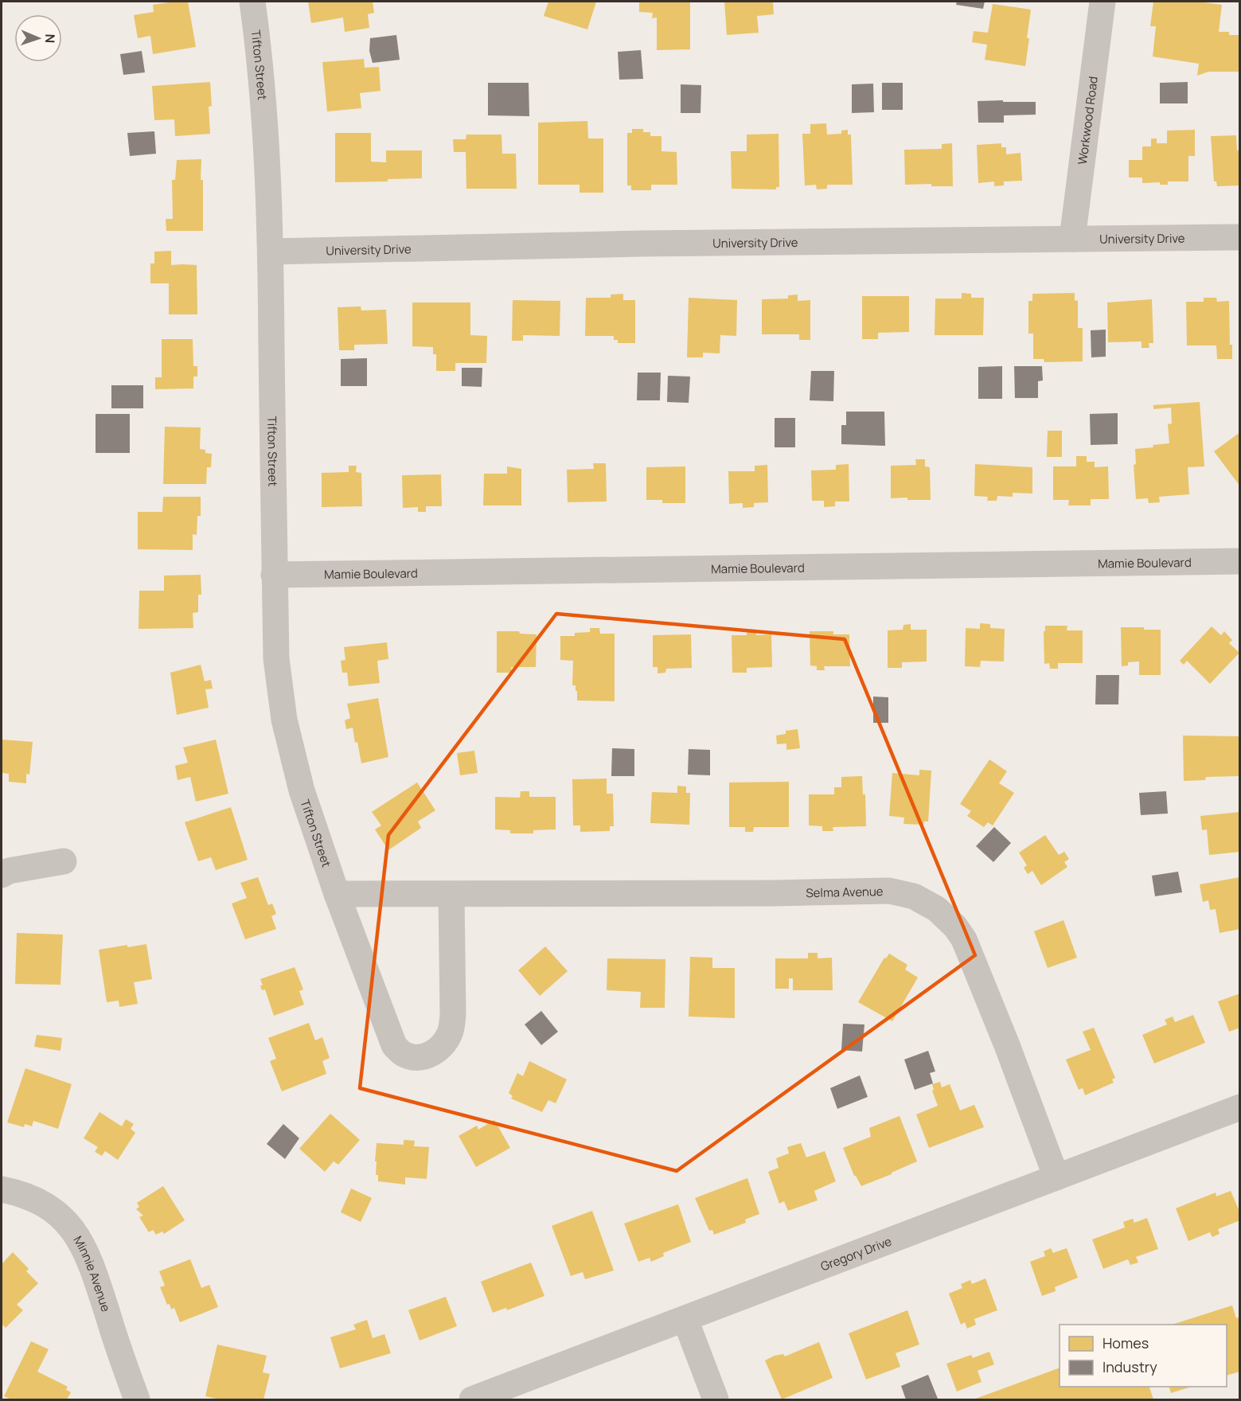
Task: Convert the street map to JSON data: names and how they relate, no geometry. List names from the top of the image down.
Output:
{
  "streets": {
    "street": [
      "Tifton Street",
      "Workwood Road",
      "University Drive",
      "Mamie Boulevard",
      "Selma Avenue",
      "Gregory Drive",
      "Minnie Avenue"
    ]
  },
  "crossings": [
    ["Tifton Street", "University Drive"],
    ["Tifton Street", "Mamie Boulevard"],
    ["Tifton Street", "Selma Avenue"],
    ["Workwood Road", "University Drive"],
    ["Selma Avenue", "Gregory Drive"]
  ],
  "legend": ["Homes", "Industry"],
  "north": "right"
}
